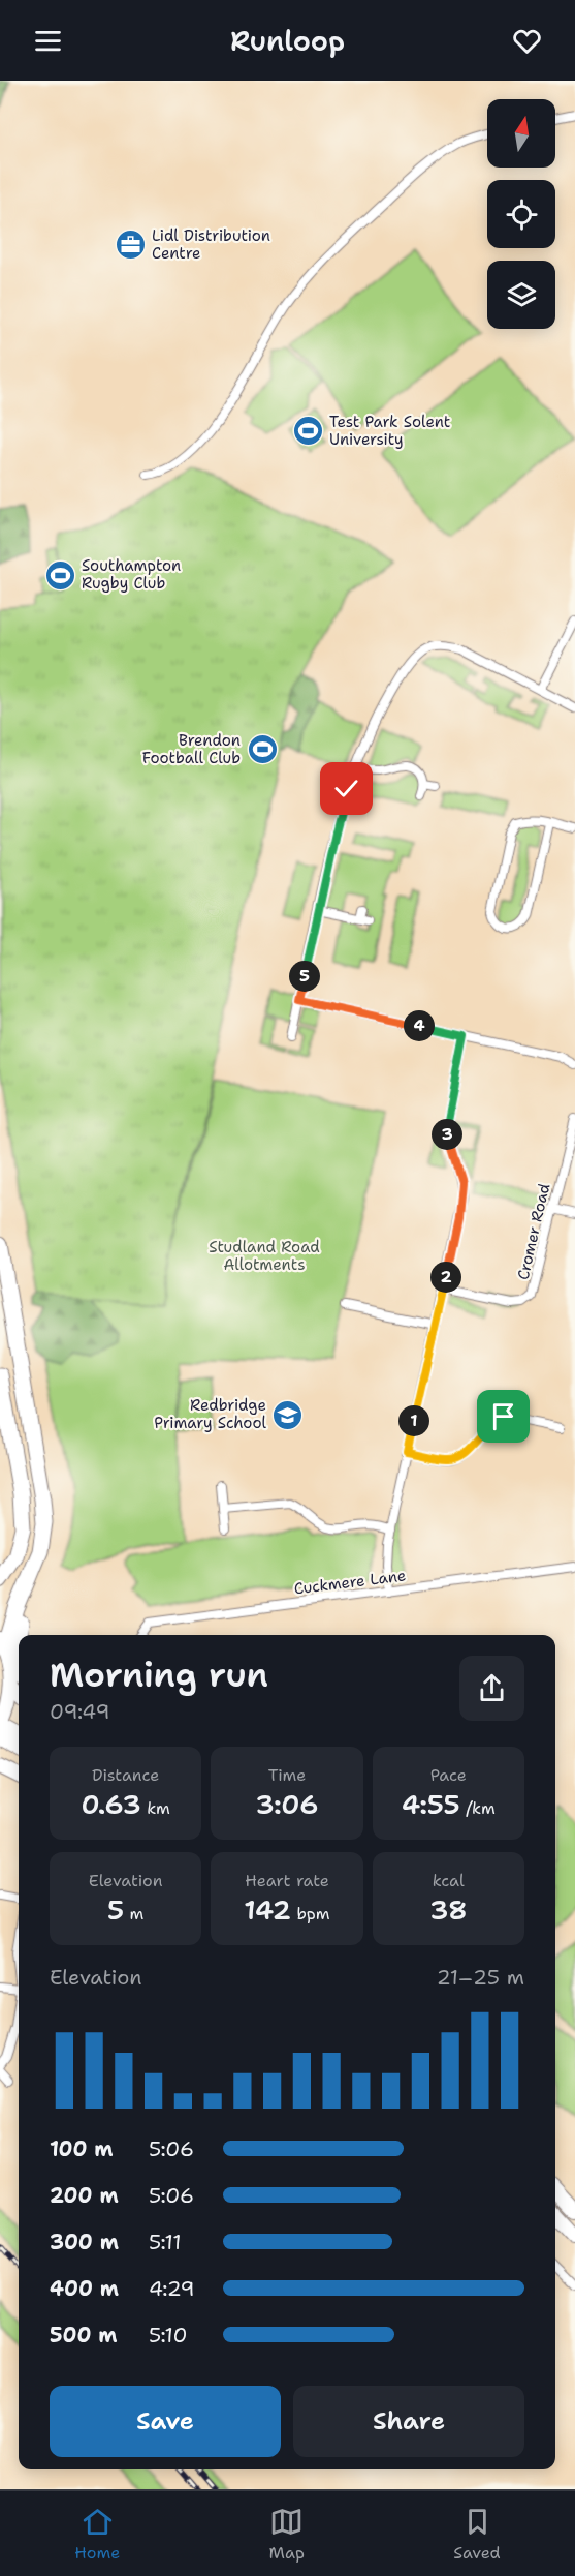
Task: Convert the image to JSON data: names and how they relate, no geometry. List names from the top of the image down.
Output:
{
  "streets": {
    "street": ["Cromer Road", "Cuckmere Lane"]
  },
  "parks": ["Studland Road Allotments"],
  "places": {
    "office": ["Lidl Distribution Centre"],
    "sports": ["Test Park Solent University", "Southampton Rugby Club", "Brendon Football Club"],
    "school or university": ["Redbridge Primary School"]
  },
  "north": "top",
  "page": {
    "header": "Runloop",
    "pins": [
      "5",
      "4",
      "3",
      "2",
      "1"
    ],
    "heading": ["Morning run", "09:49"],
    "stats": [
      ["Distance", "0.63 km"],
      ["Time", "3:06"],
      ["Pace", "4:55 /km"],
      ["Elevation", "5 m"],
      ["Heart rate", "142 bpm"],
      ["kcal", "38"]
    ],
    "chart": ["Elevation", "21–25 m"],
    "list": [
      {
        "name": "100 m",
        "note": "5:06"
      },
      {
        "name": "200 m",
        "note": "5:06"
      },
      {
        "name": "300 m",
        "note": "5:11"
      },
      {
        "name": "400 m",
        "note": "4:29"
      },
      {
        "name": "500 m",
        "note": "5:10"
      }
    ],
    "buttons": ["Save", "Share"],
    "tabs": ["Home", "Map", "Saved"]
  }
}
